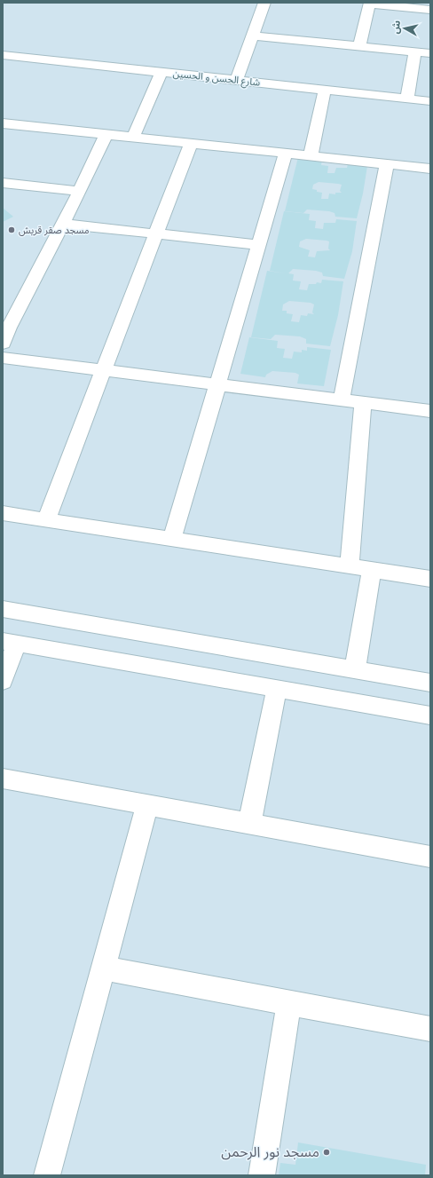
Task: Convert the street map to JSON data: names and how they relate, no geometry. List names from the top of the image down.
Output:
{
  "streets": {
    "street": ["شارع الحسن و الحسين"]
  },
  "places": ["مسجد صقر قريش", "مسجد نور الرحمن"],
  "north": "left"
}
